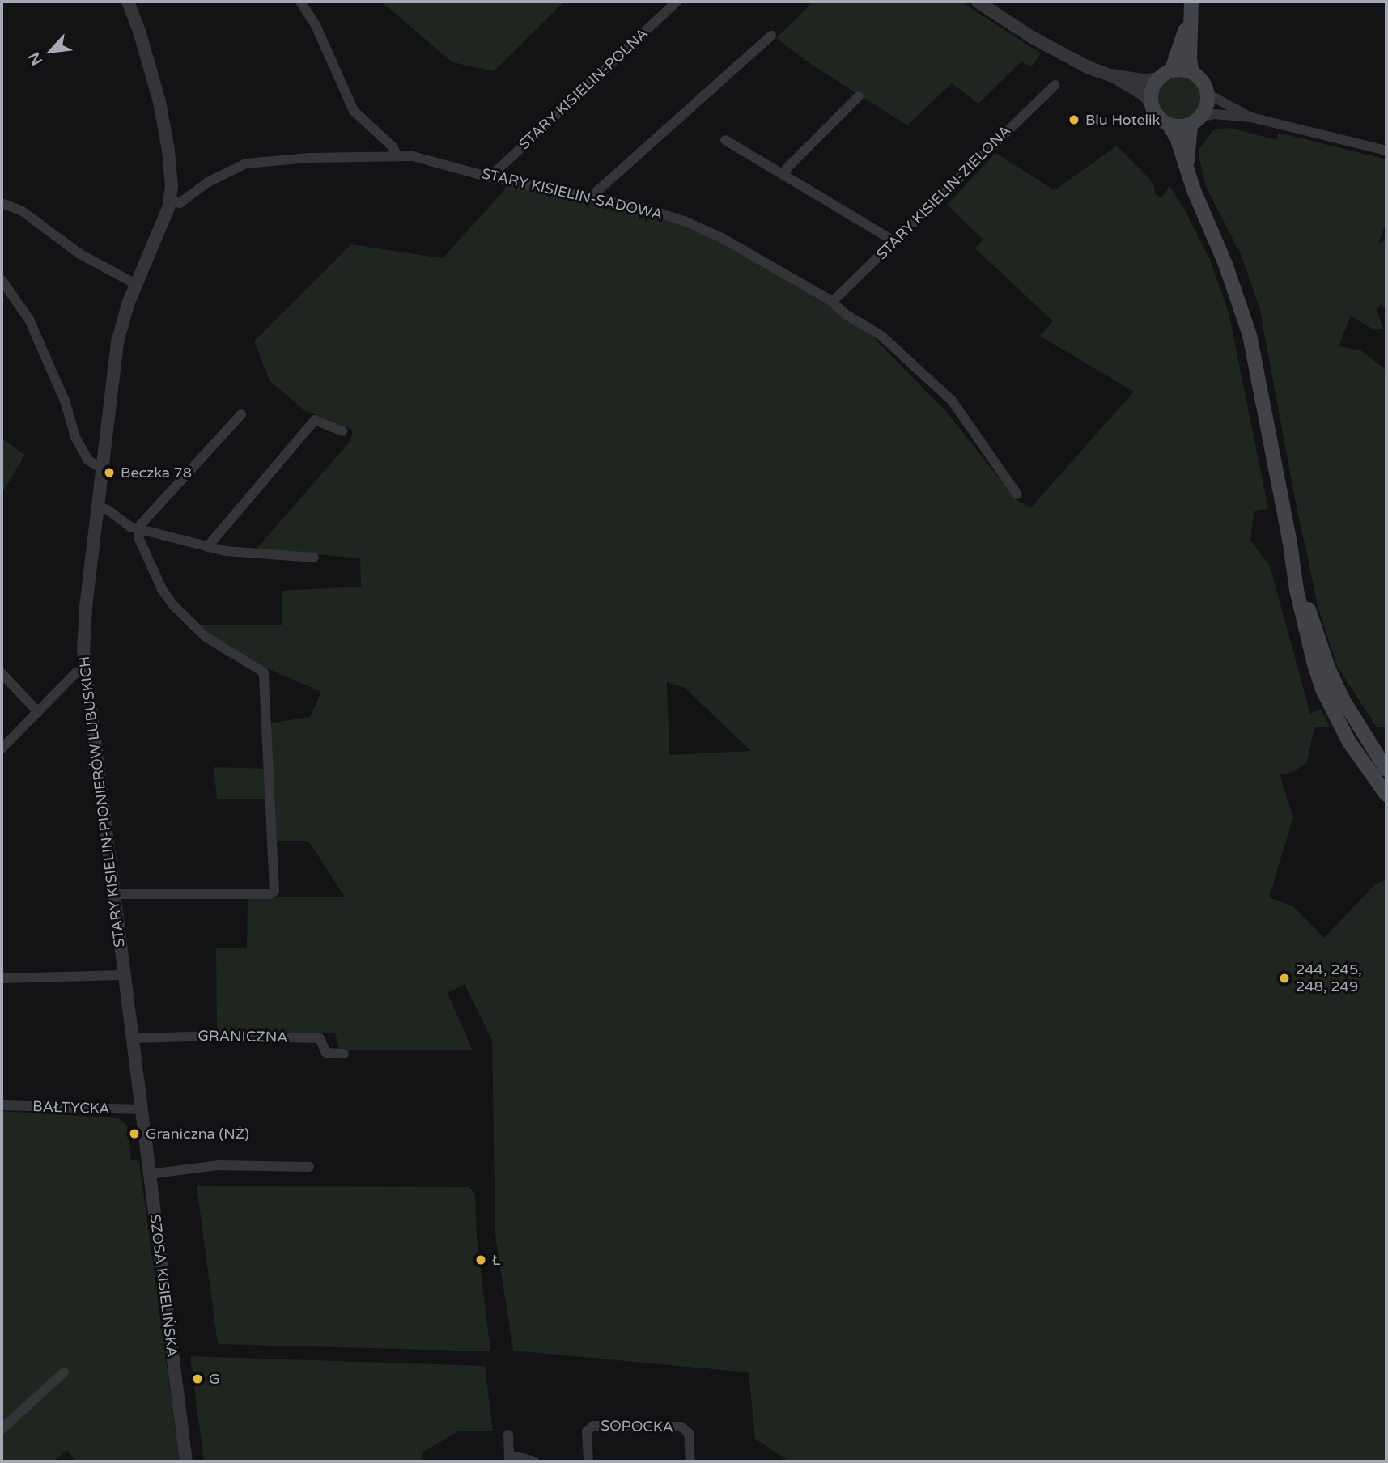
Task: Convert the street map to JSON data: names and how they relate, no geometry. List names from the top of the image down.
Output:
{
  "streets": {
    "street": [
      "STARY KISIELIN-POLNA",
      "STARY KISIELIN-ZIELONA",
      "STARY KISIELIN-SADOWA",
      "STARY KISIELIN-PIONIERÓW LUBUSKICH",
      "GRANICZNA",
      "BAŁTYCKA",
      "SZOSA KISIELIŃSKA",
      "SOPOCKA"
    ]
  },
  "crossings": [
    ["STARY KISIELIN-POLNA", "STARY KISIELIN-SADOWA"],
    ["STARY KISIELIN-ZIELONA", "STARY KISIELIN-SADOWA"],
    ["STARY KISIELIN-SADOWA", "STARY KISIELIN-PIONIERÓW LUBUSKICH"],
    ["STARY KISIELIN-PIONIERÓW LUBUSKICH", "GRANICZNA"],
    ["STARY KISIELIN-PIONIERÓW LUBUSKICH", "BAŁTYCKA"],
    ["STARY KISIELIN-PIONIERÓW LUBUSKICH", "SZOSA KISIELIŃSKA"],
    ["BAŁTYCKA", "SZOSA KISIELIŃSKA"]
  ],
  "places": [
    "Blu Hotelik",
    "Beczka 78",
    "244, 245, 248, 249",
    "Graniczna (NŻ)",
    "Ł",
    "G"
  ],
  "north": "bottom left"
}
